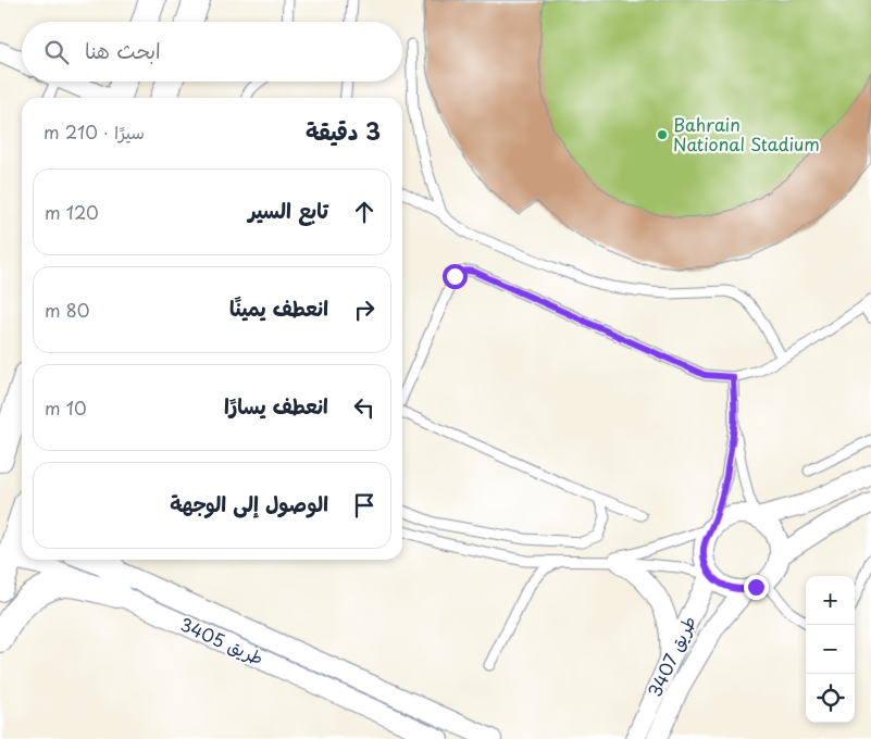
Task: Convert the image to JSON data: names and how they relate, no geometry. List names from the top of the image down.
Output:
{
  "streets": {
    "street": ["طريق 3405", "طريق 3407"]
  },
  "places": ["Bahrain National Stadium"],
  "page": {
    "search": "ابحث هنا",
    "heading": ["3 دقيقة", "سيرًا · 210 m"],
    "list": [
      ["تابع السير", "120 m"],
      ["انعطف يمينًا", "80 m"],
      ["انعطف يسارًا", "10 m"],
      "الوصول إلى الوجهة"
    ],
    "map_buttons": ["+", "−"]
  }
}
